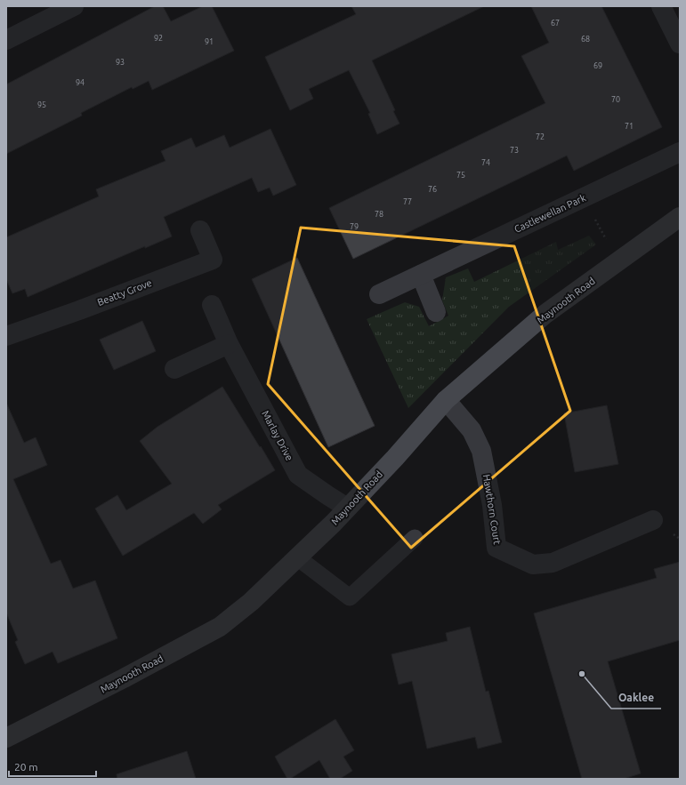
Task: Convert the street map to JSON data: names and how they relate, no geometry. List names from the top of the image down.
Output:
{
  "streets": {
    "main road": ["Maynooth Road"],
    "street": [
      "Castlewellan Park",
      "Beatty Grove",
      "Marlay Drive",
      "Hawthorn Court"
    ]
  },
  "crossings": [
    ["Maynooth Road", "Marlay Drive"],
    ["Maynooth Road", "Hawthorn Court"]
  ],
  "places": ["Oaklee"],
  "house_numbers": [
    "67",
    "92",
    "68",
    "91",
    "93",
    "69",
    "94",
    "70",
    "95",
    "71",
    "72",
    "73",
    "74",
    "75",
    "76",
    "77",
    "78",
    "79"
  ],
  "scale_bar": "20 m"
}
